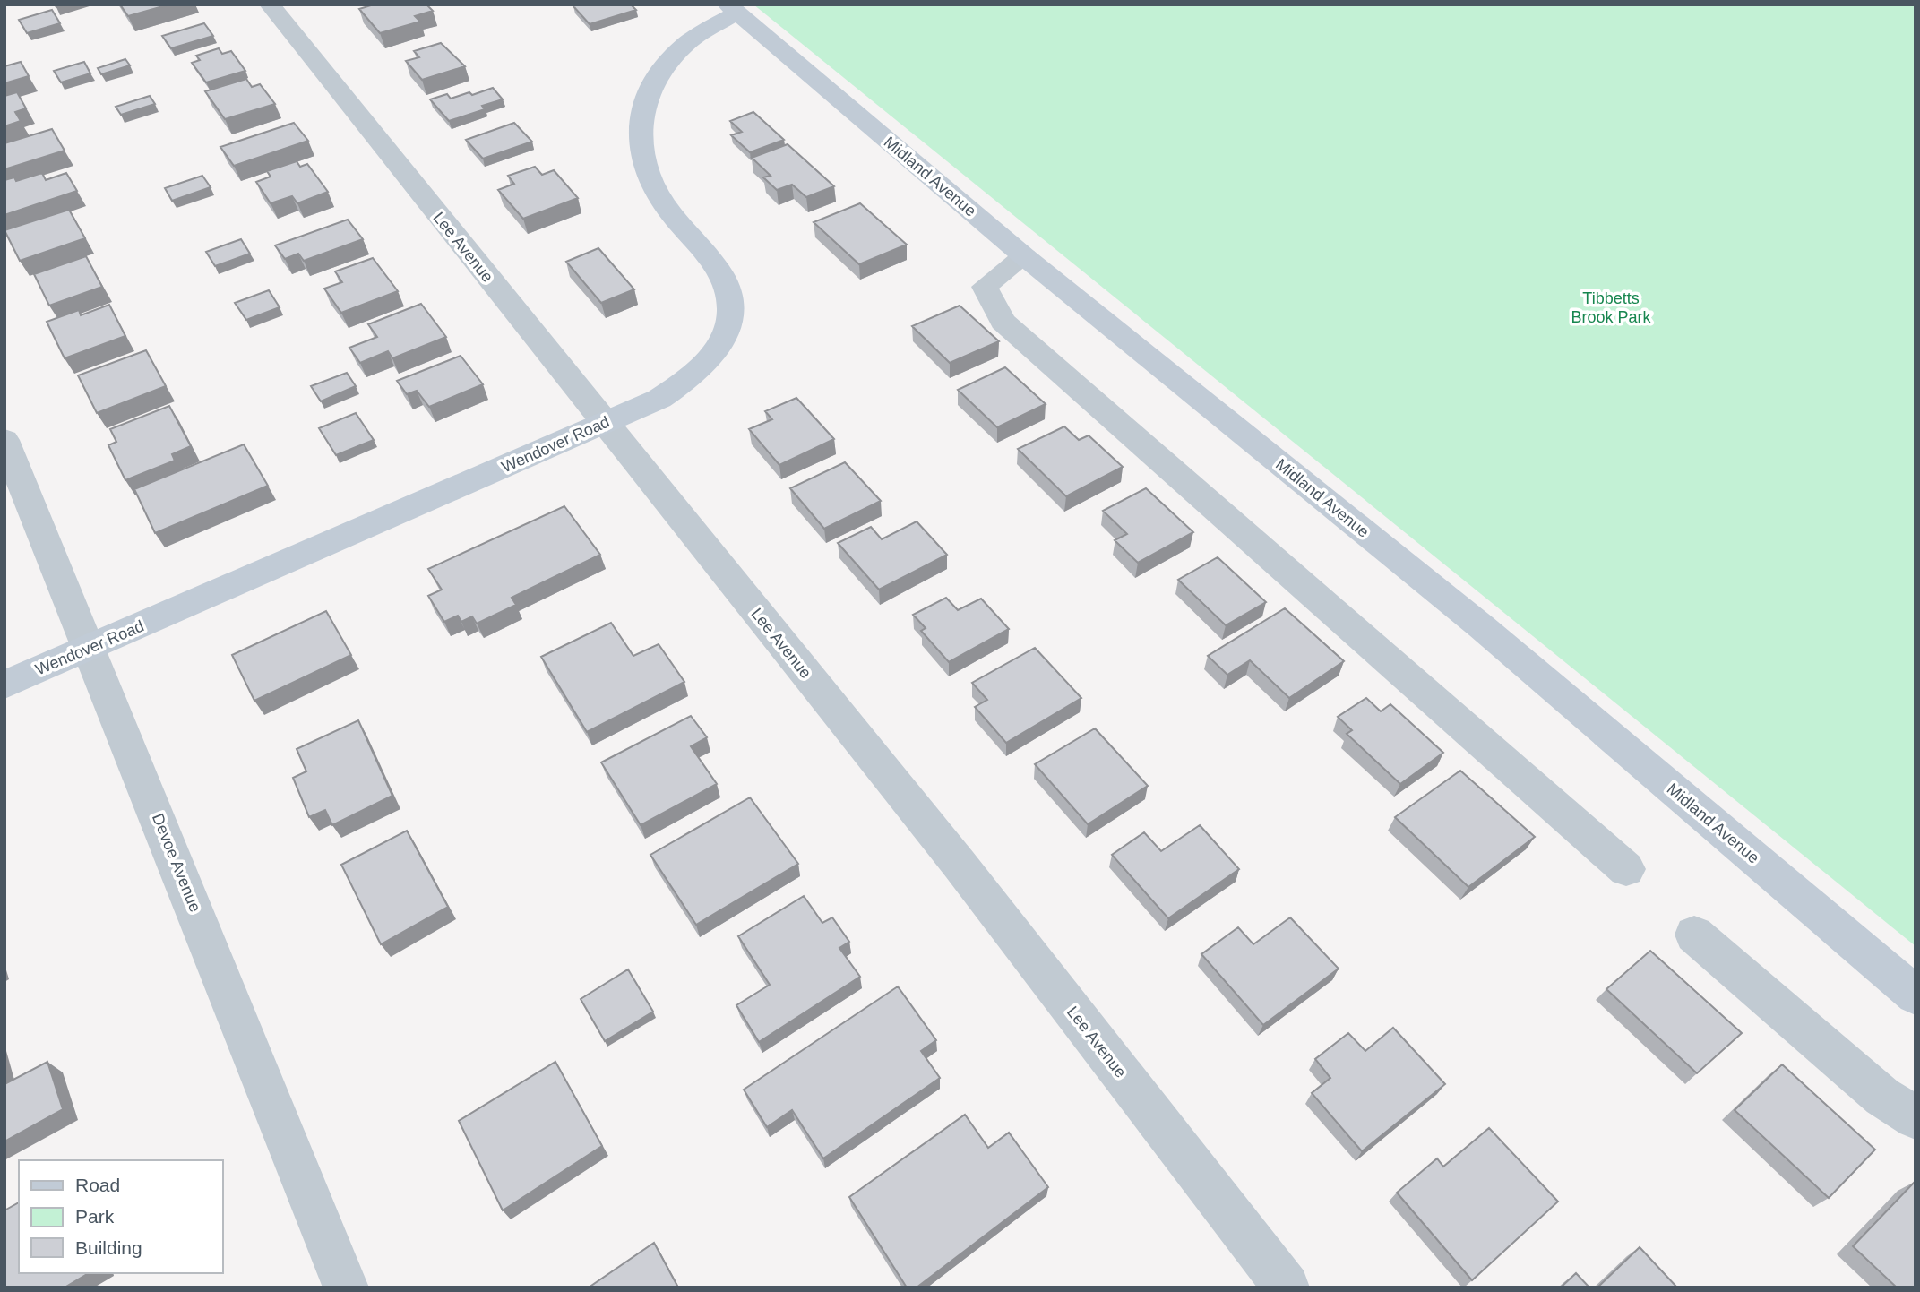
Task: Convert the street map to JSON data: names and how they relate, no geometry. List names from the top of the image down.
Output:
{
  "streets": {
    "street": [
      "Midland Avenue",
      "Lee Avenue",
      "Wendover Road",
      "Devoe Avenue"
    ]
  },
  "crossings": [
    ["Midland Avenue", "Wendover Road"],
    ["Lee Avenue", "Wendover Road"],
    ["Wendover Road", "Devoe Avenue"]
  ],
  "parks": ["Tibbetts Brook Park"],
  "legend": ["Road", "Park", "Building"]
}
